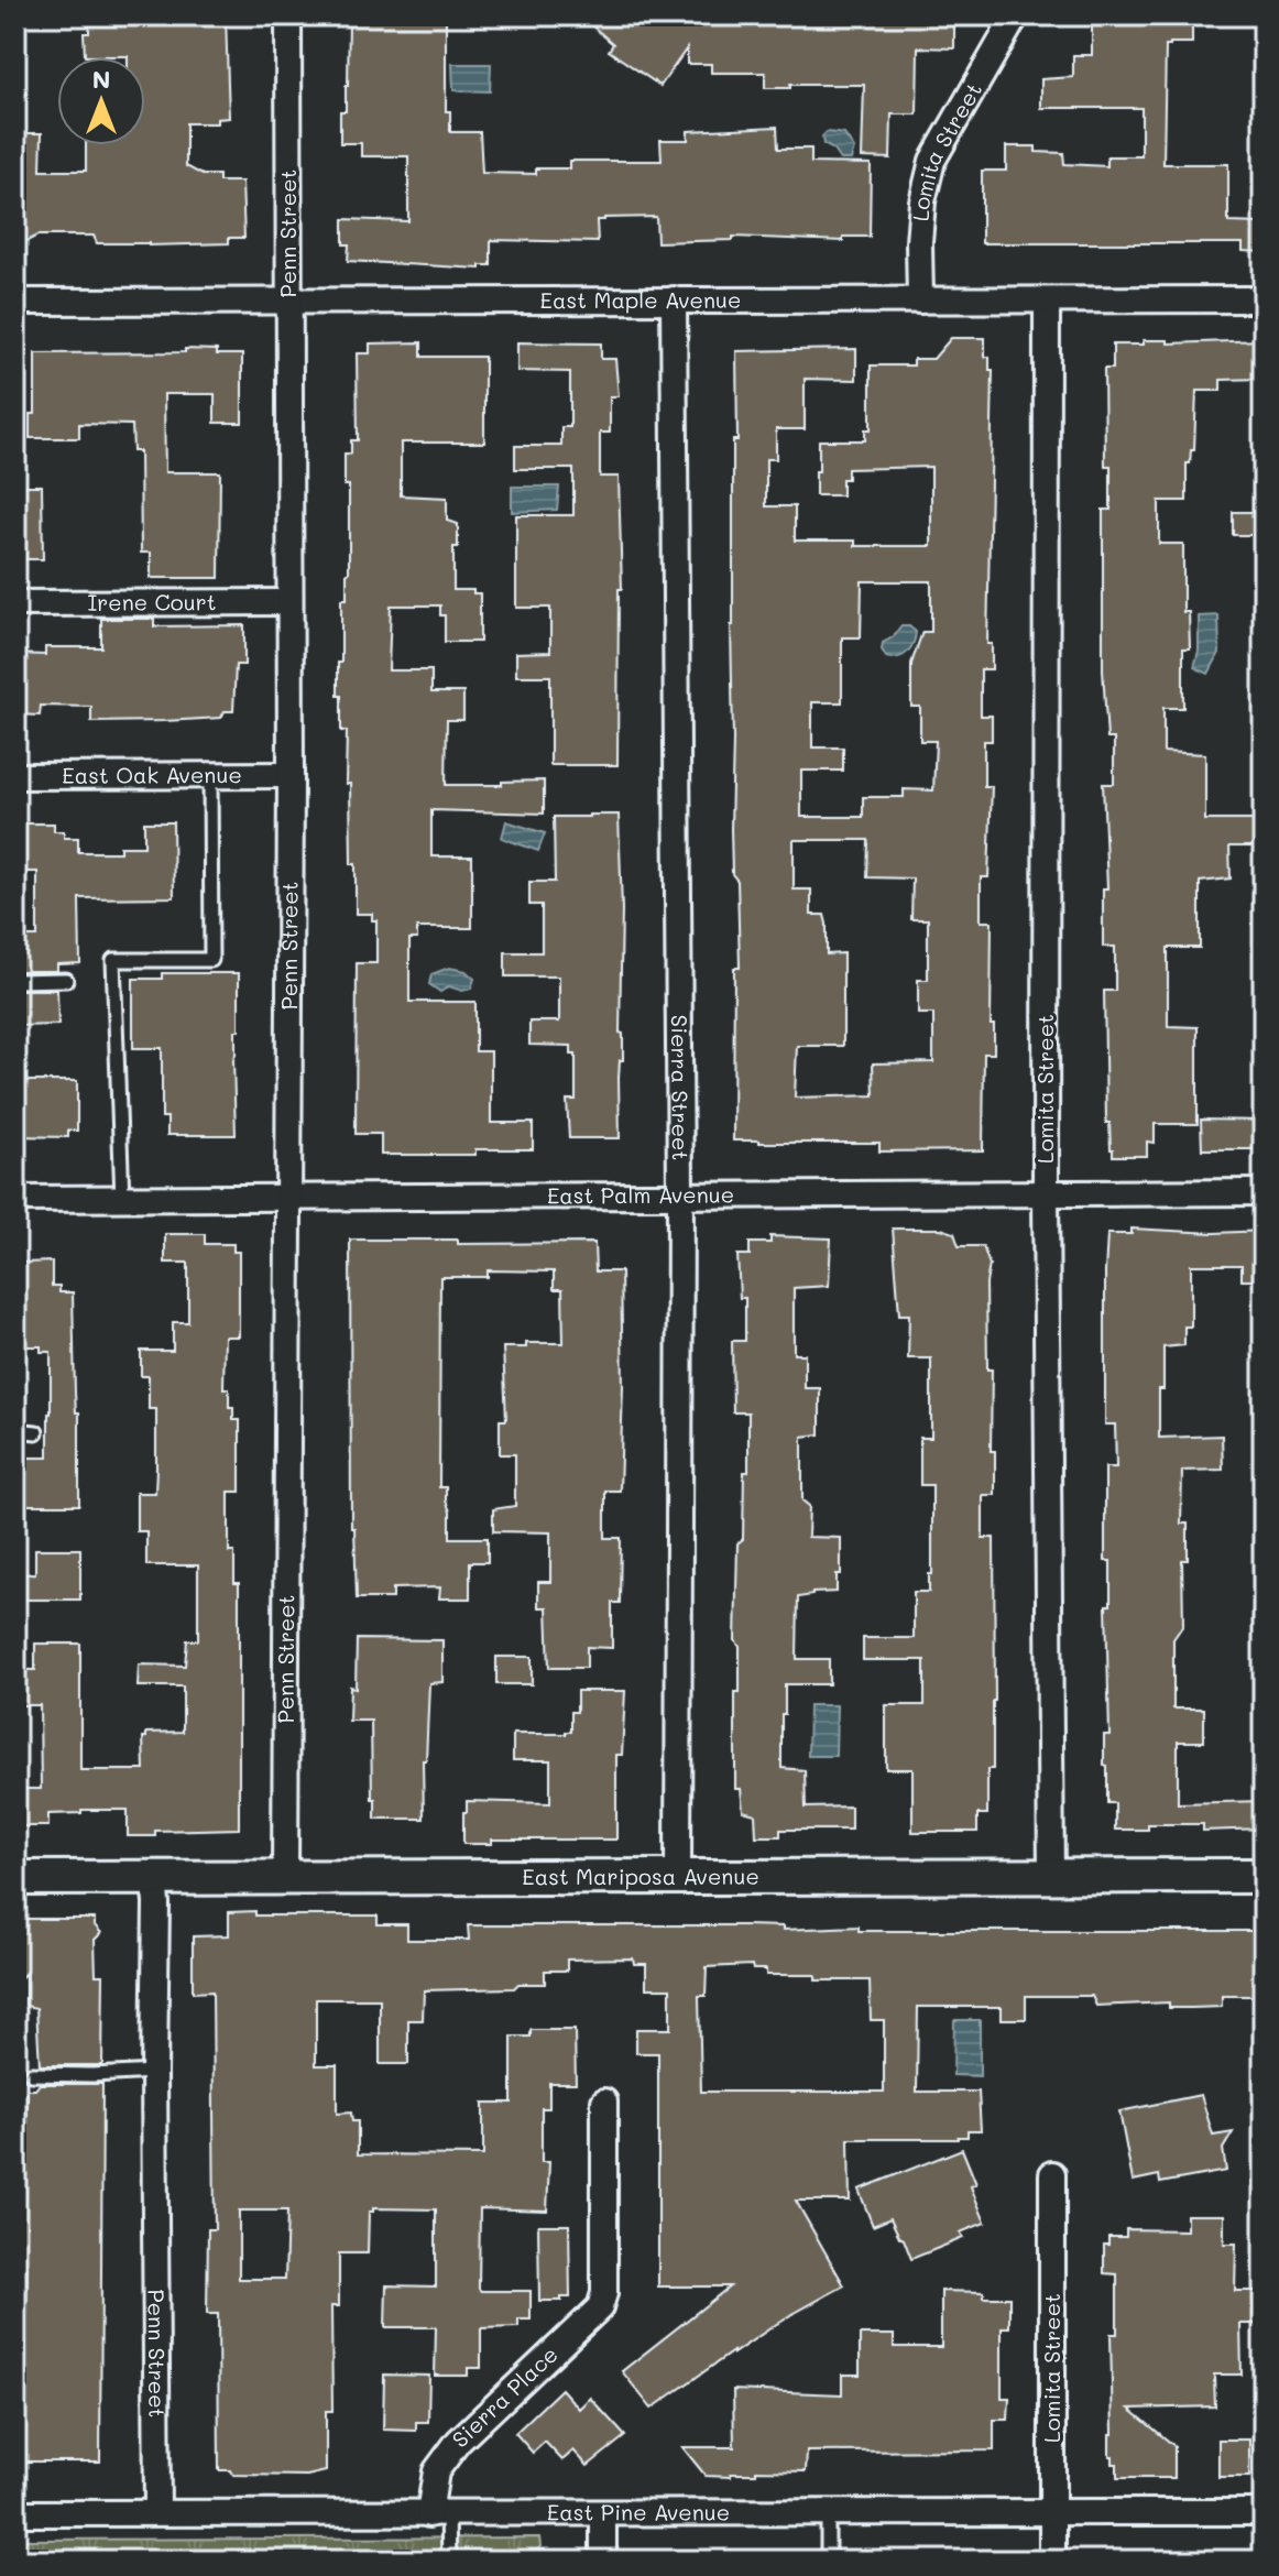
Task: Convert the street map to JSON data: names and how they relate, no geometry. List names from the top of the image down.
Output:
{
  "streets": {
    "street": [
      "Lomita Street",
      "Penn Street",
      "East Maple Avenue",
      "Irene Court",
      "East Oak Avenue",
      "Sierra Street",
      "East Palm Avenue",
      "East Mariposa Avenue",
      "Sierra Place",
      "East Pine Avenue"
    ]
  },
  "crossings": [
    ["Lomita Street", "East Maple Avenue"],
    ["Lomita Street", "East Palm Avenue"],
    ["Lomita Street", "East Mariposa Avenue"],
    ["Lomita Street", "East Pine Avenue"],
    ["Penn Street", "East Maple Avenue"],
    ["Penn Street", "Irene Court"],
    ["Penn Street", "East Oak Avenue"],
    ["Penn Street", "East Palm Avenue"],
    ["Penn Street", "East Mariposa Avenue"],
    ["Penn Street", "East Pine Avenue"],
    ["East Maple Avenue", "Sierra Street"],
    ["Sierra Street", "East Palm Avenue"],
    ["Sierra Street", "East Mariposa Avenue"],
    ["Sierra Place", "East Pine Avenue"]
  ],
  "north": "top"
}
